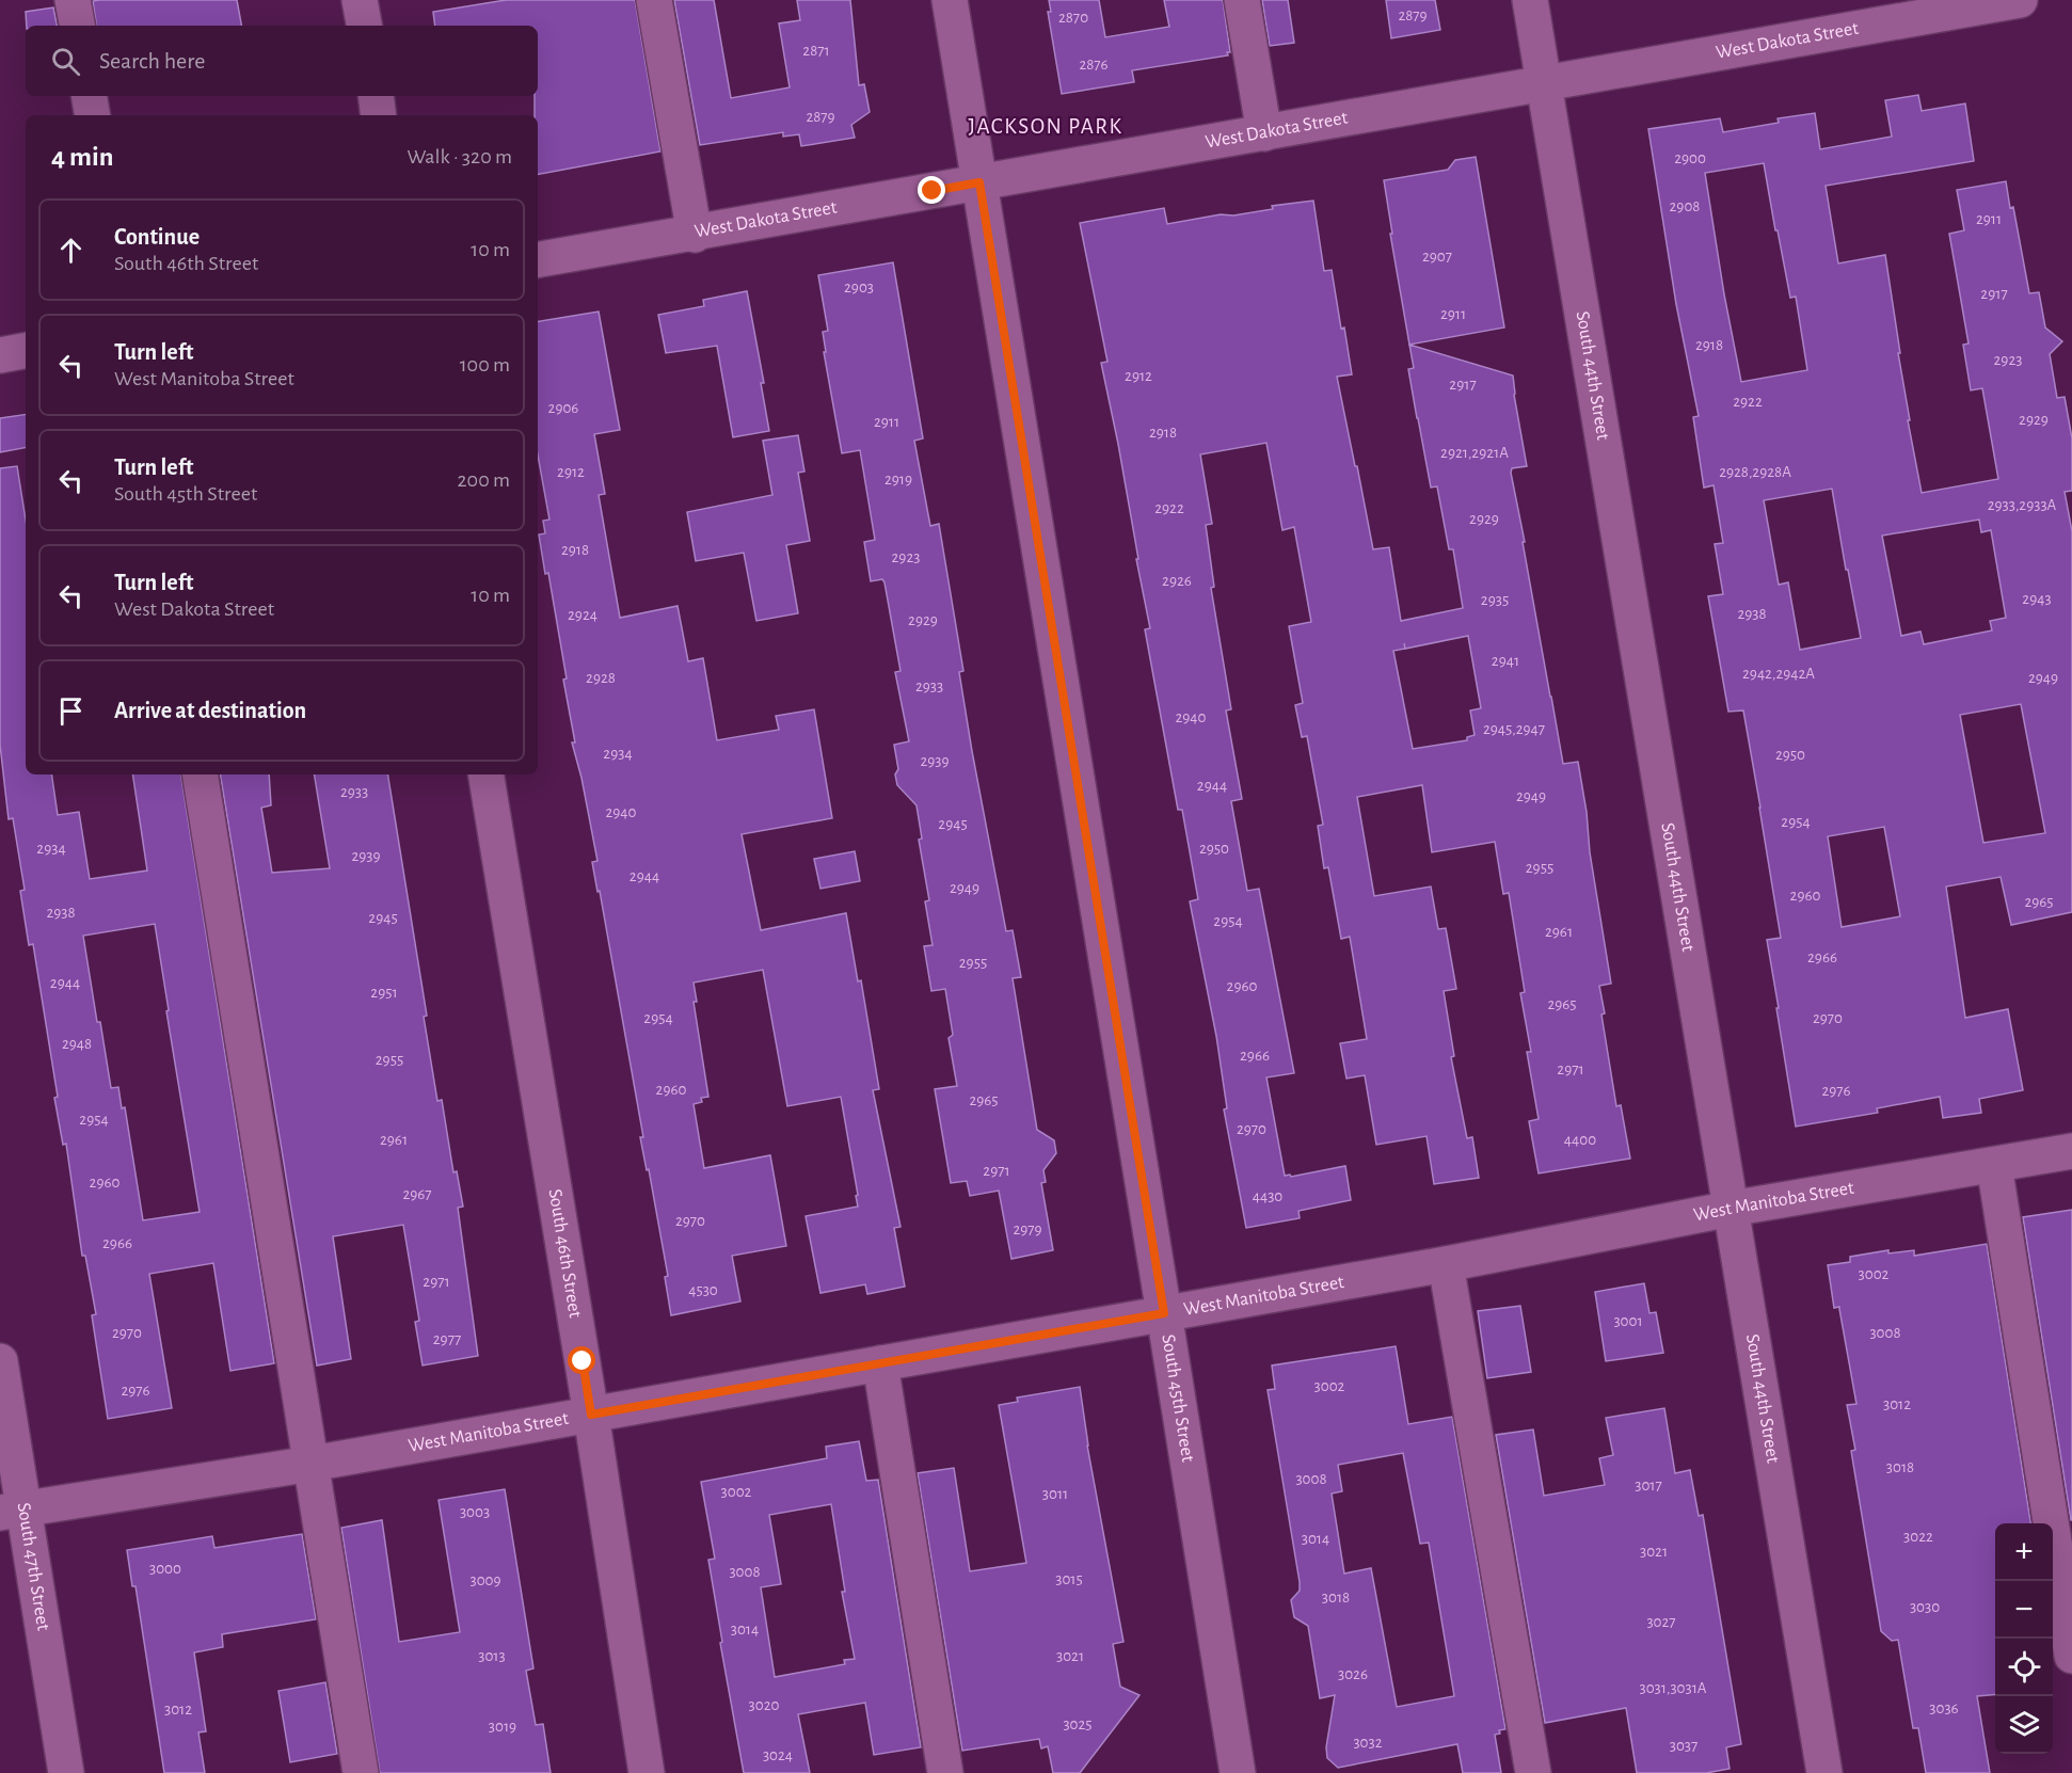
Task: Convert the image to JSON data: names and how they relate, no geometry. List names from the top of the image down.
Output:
{
  "streets": {
    "street": [
      "West Dakota Street",
      "South 44th Street",
      "West Manitoba Street",
      "South 46th Street",
      "South 45th Street",
      "South 47th Street"
    ]
  },
  "crossings": [
    ["West Dakota Street", "South 44th Street"],
    ["West Dakota Street", "South 45th Street"],
    ["South 44th Street", "West Manitoba Street"],
    ["West Manitoba Street", "South 46th Street"],
    ["West Manitoba Street", "South 45th Street"],
    ["West Manitoba Street", "South 47th Street"]
  ],
  "districts": ["JACKSON PARK"],
  "house_numbers": [
    "2879",
    "2870",
    "2871",
    "2876",
    "2879",
    "2900",
    "2908",
    "2911",
    "2907",
    "2903",
    "2917",
    "2911",
    "2918",
    "2923",
    "2912",
    "2917",
    "2922",
    "2906",
    "2929",
    "2911",
    "2918",
    "2921,2921A",
    "2912",
    "2928,2928A",
    "2919",
    "2933,2933A",
    "2922",
    "2929",
    "2918",
    "2923",
    "2926",
    "2943",
    "2935",
    "2938",
    "2924",
    "2929",
    "2941",
    "2942,2942A",
    "2928",
    "2949",
    "2933",
    "2940",
    "2945,2947",
    "2934",
    "2950",
    "2939",
    "2944",
    "2933",
    "2949",
    "2940",
    "2954",
    "2945",
    "2934",
    "2950",
    "2939",
    "2955",
    "2944",
    "2949",
    "2960",
    "2965",
    "2938",
    "2945",
    "2954",
    "2961",
    "2966",
    "2955",
    "2944",
    "2960",
    "2951",
    "2965",
    "2954",
    "2970",
    "2948",
    "2966",
    "2955",
    "2971",
    "2960",
    "2976",
    "2965",
    "2954",
    "2970",
    "2961",
    "4400",
    "2971",
    "2960",
    "2967",
    "4430",
    "2970",
    "2979",
    "2966",
    "3002",
    "2971",
    "4530",
    "3001",
    "2970",
    "3008",
    "2977",
    "3002",
    "2976",
    "3012",
    "3018",
    "3008",
    "3017",
    "3002",
    "3011",
    "3003",
    "3022",
    "3014",
    "3021",
    "3000",
    "3008",
    "3015",
    "3009",
    "3018",
    "3030",
    "3027",
    "3014",
    "3013",
    "3021",
    "3026",
    "3031,3031A",
    "3020",
    "3036",
    "3012",
    "3025",
    "3019",
    "3032",
    "3037",
    "3024"
  ],
  "page": {
    "search": "Search here",
    "heading": ["4 min", "Walk · 320 m"],
    "list": [
      ["Continue", "South 46th Street", "10 m"],
      ["Turn left", "West Manitoba Street", "100 m"],
      ["Turn left", "South 45th Street", "200 m"],
      ["Turn left", "West Dakota Street", "10 m"],
      "Arrive at destination"
    ],
    "map_buttons": ["+", "−"]
  }
}
